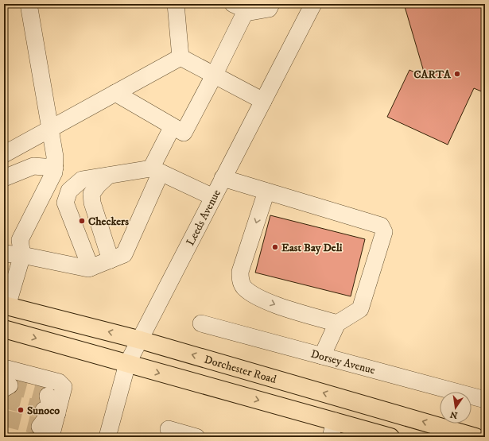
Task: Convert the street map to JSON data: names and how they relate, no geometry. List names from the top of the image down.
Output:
{
  "streets": {
    "main road": ["Dorchester Road"],
    "street": ["Leeds Avenue", "Dorsey Avenue"]
  },
  "crossings": [
    ["Leeds Avenue", "Dorchester Road"]
  ],
  "places": [
    "CARTA",
    "Checkers",
    "East Bay Deli",
    "Sunoco"
  ],
  "north": "bottom"
}
